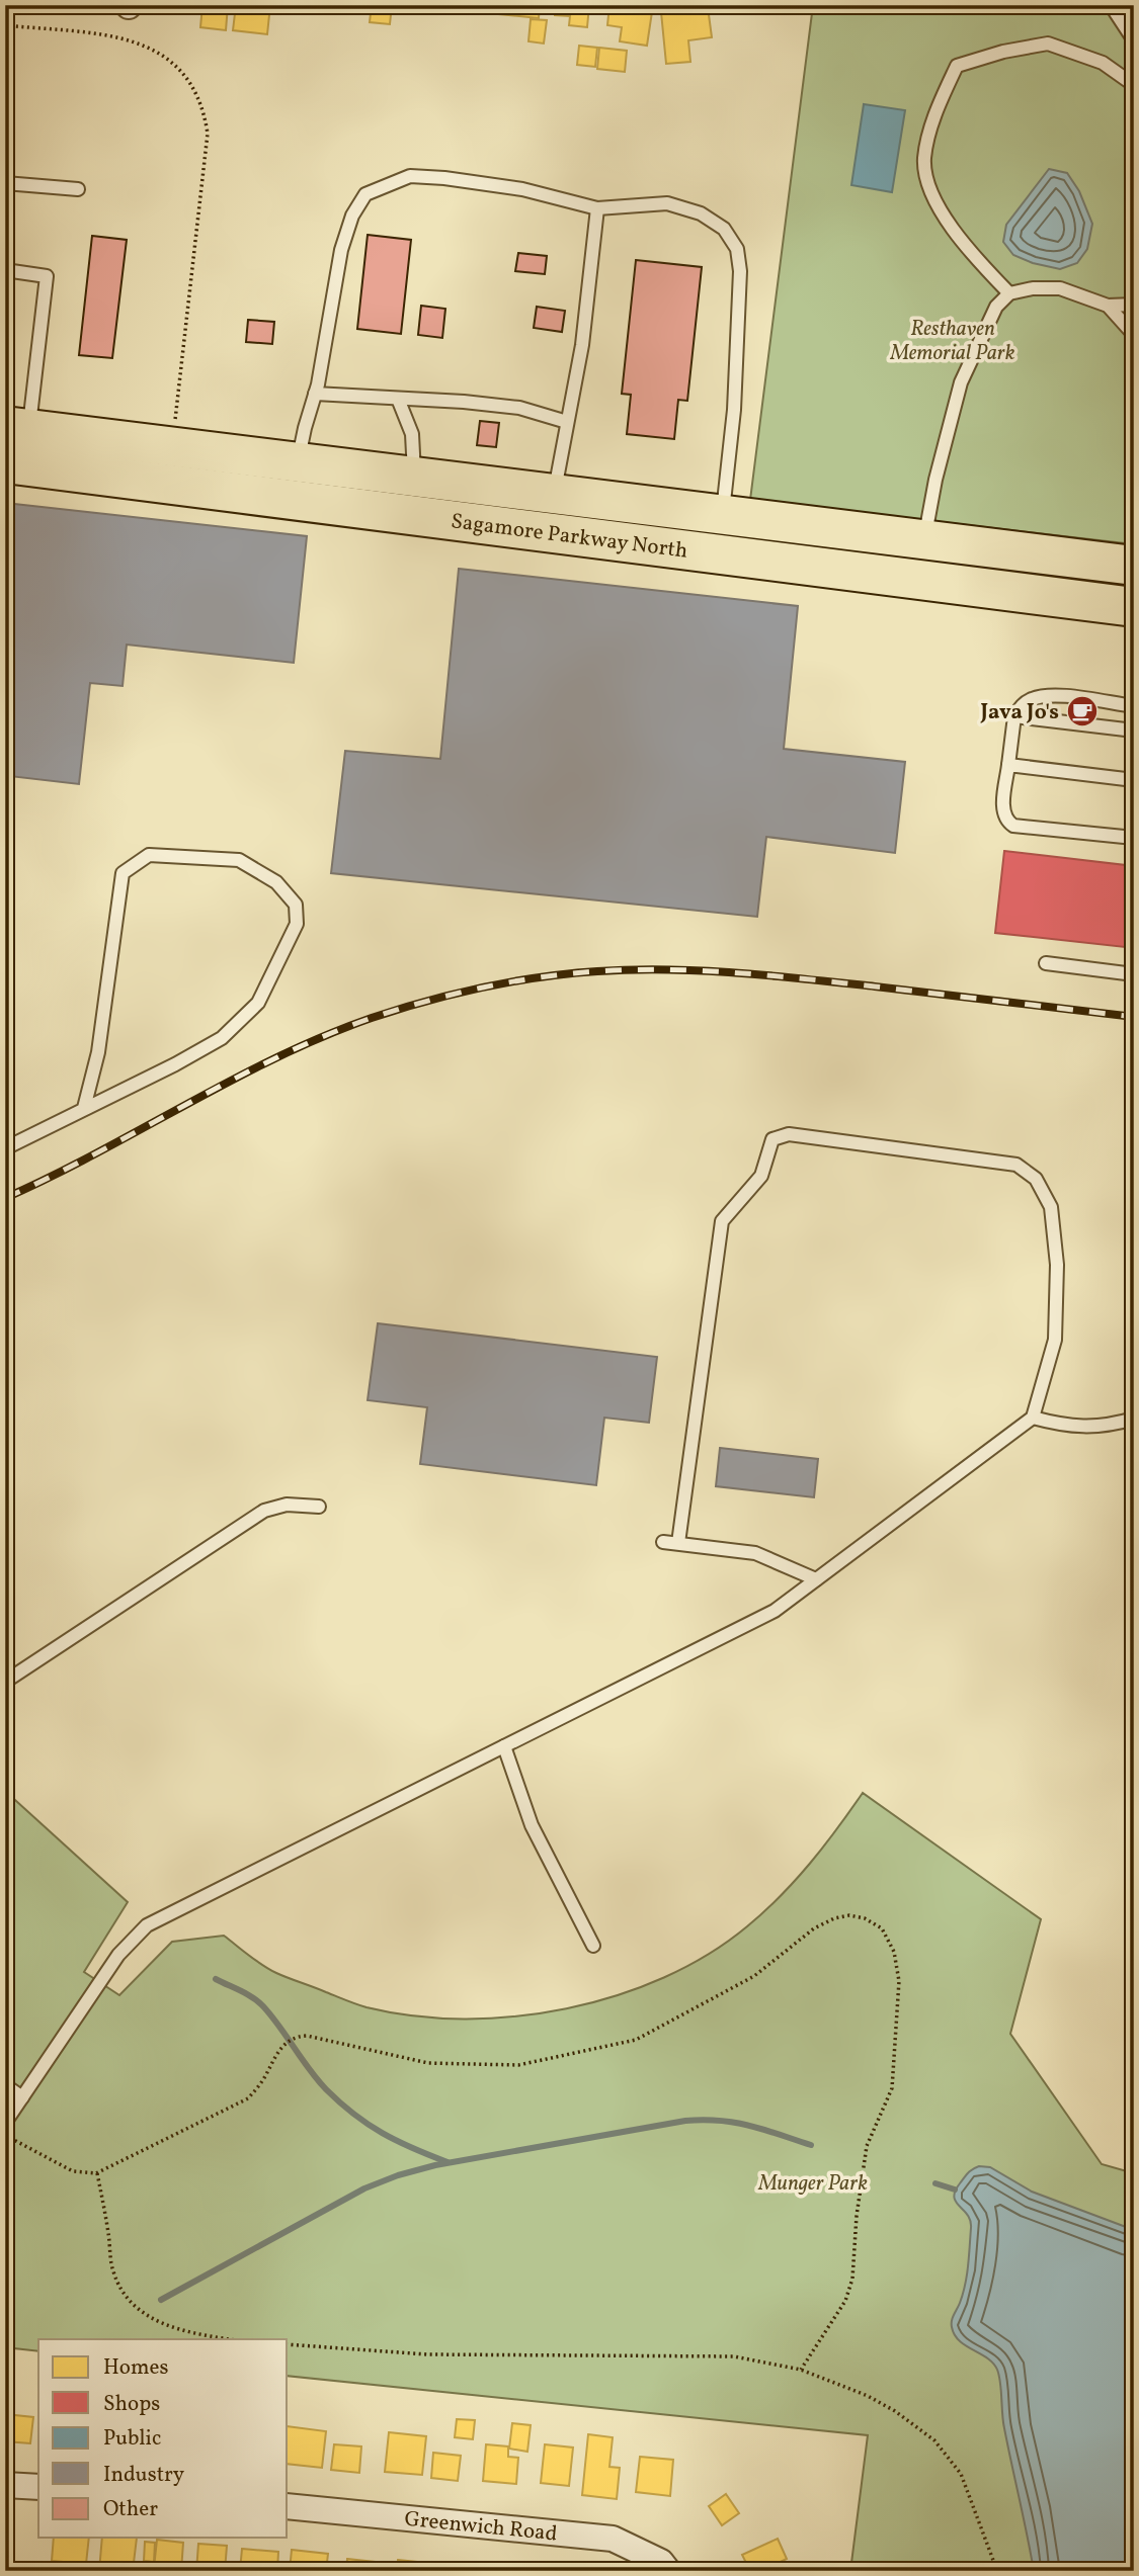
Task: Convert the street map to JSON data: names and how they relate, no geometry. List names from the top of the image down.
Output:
{
  "streets": {
    "main road": ["Sagamore Parkway North"],
    "street": ["Greenwich Road"]
  },
  "parks": ["Resthaven Memorial Park", "Munger Park"],
  "places": {
    "cafe": ["Java Jo's"]
  },
  "legend": [
    "Homes",
    "Shops",
    "Public",
    "Industry",
    "Other"
  ]
}
